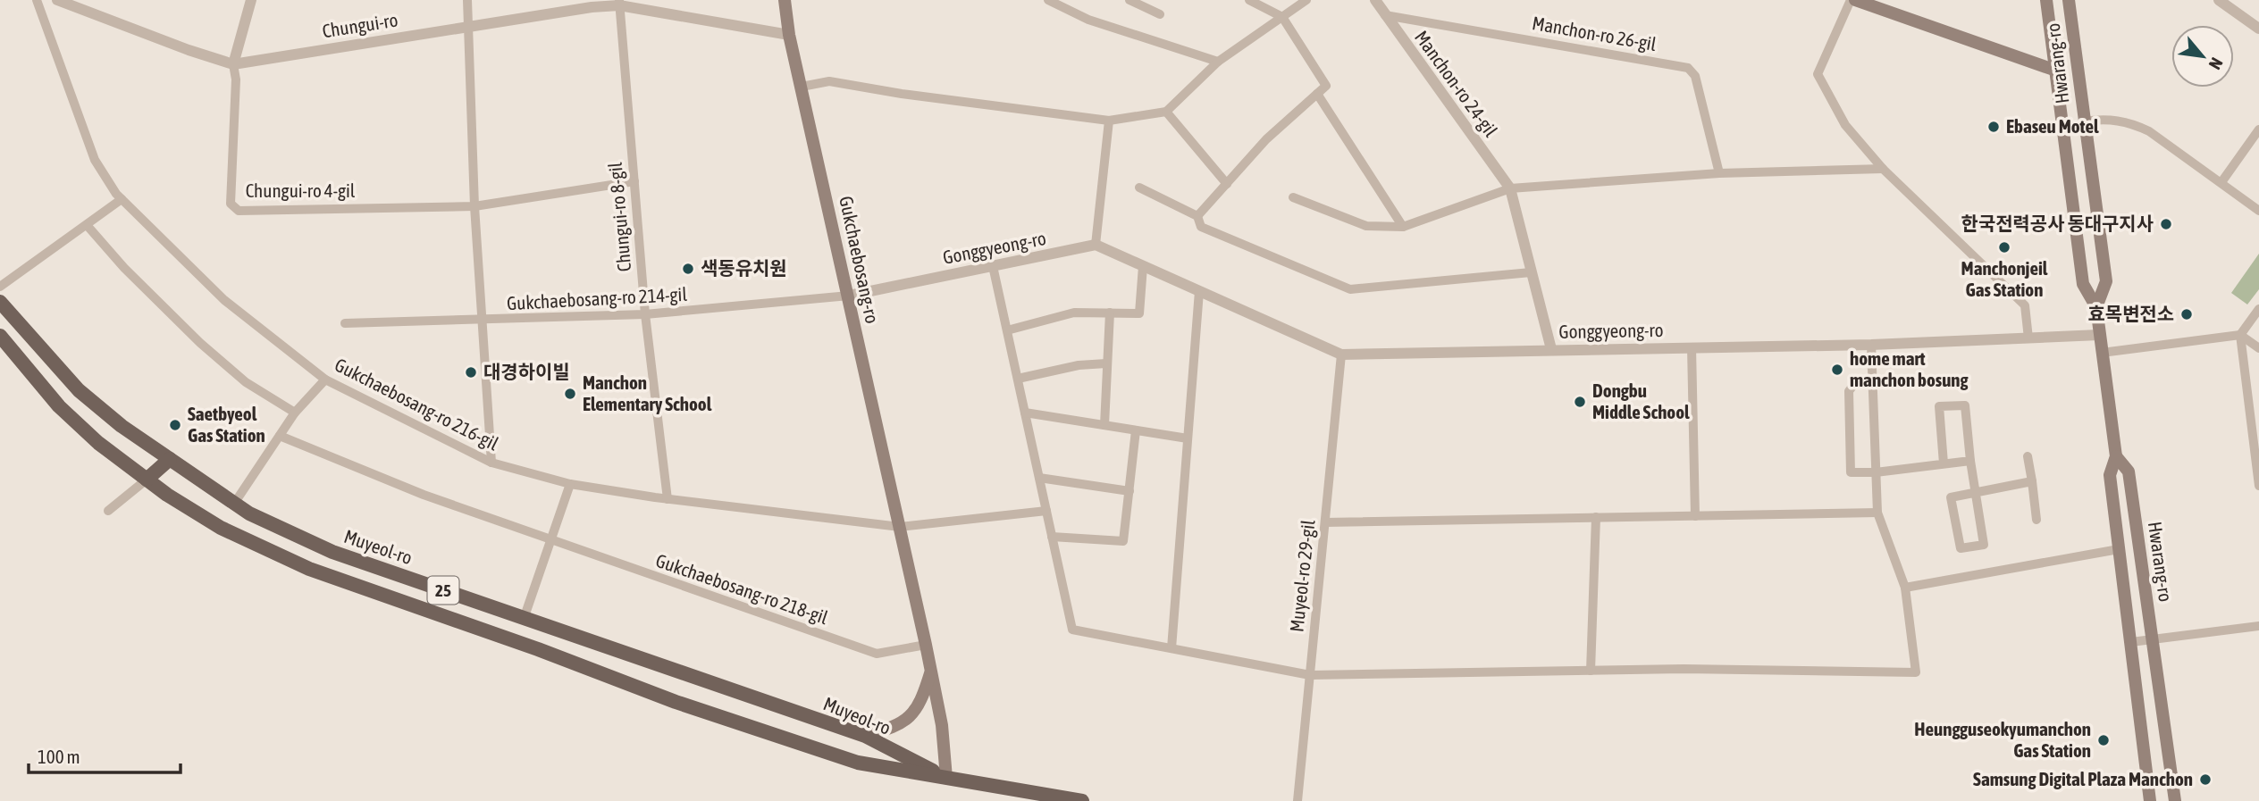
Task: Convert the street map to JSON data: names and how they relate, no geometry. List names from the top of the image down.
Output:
{
  "streets": {
    "main road": [
      "Hwarang-ro",
      "Gukchaebosang-ro",
      "Muyeol-ro",
      "25"
    ],
    "street": [
      "Chungui-ro",
      "Manchon-ro 26-gil",
      "Manchon-ro 24-gil",
      "Chungui-ro 4-gil",
      "Chungui-ro 8-gil",
      "Gonggyeong-ro",
      "Gukchaebosang-ro 214-gil",
      "Gukchaebosang-ro 216-gil",
      "Muyeol-ro 29-gil",
      "Gukchaebosang-ro 218-gil"
    ]
  },
  "crossings": [
    ["Chungui-ro", "Chungui-ro 4-gil"],
    ["Chungui-ro", "Chungui-ro 8-gil"],
    ["Chungui-ro", "Gukchaebosang-ro"],
    ["Manchon-ro 26-gil", "Manchon-ro 24-gil"],
    ["Hwarang-ro", "Gonggyeong-ro"],
    ["Manchon-ro 24-gil", "Gonggyeong-ro"],
    ["Chungui-ro 4-gil", "Chungui-ro 8-gil"],
    ["Chungui-ro 8-gil", "Gukchaebosang-ro 214-gil"],
    ["Chungui-ro 8-gil", "Gukchaebosang-ro 216-gil"],
    ["Gonggyeong-ro", "Gukchaebosang-ro"],
    ["Gonggyeong-ro", "Gukchaebosang-ro 214-gil"],
    ["Gonggyeong-ro", "Muyeol-ro 29-gil"],
    ["Gukchaebosang-ro", "Gukchaebosang-ro 214-gil"],
    ["Gukchaebosang-ro", "Gukchaebosang-ro 216-gil"],
    ["Gukchaebosang-ro", "Muyeol-ro"],
    ["Gukchaebosang-ro", "Gukchaebosang-ro 218-gil"]
  ],
  "places": [
    "Ebaseu Motel",
    "한국전력공사 동대구지사",
    "Manchonjeil Gas Station",
    "색동유치원",
    "효목변전소",
    "home mart manchon bosung",
    "대경하이빌",
    "Manchon Elementary School",
    "Dongbu Middle School",
    "Saetbyeol Gas Station",
    "Heungguseokyumanchon Gas Station",
    "Samsung Digital Plaza Manchon"
  ],
  "scale_bar": "100 m",
  "north": "bottom right"
}
